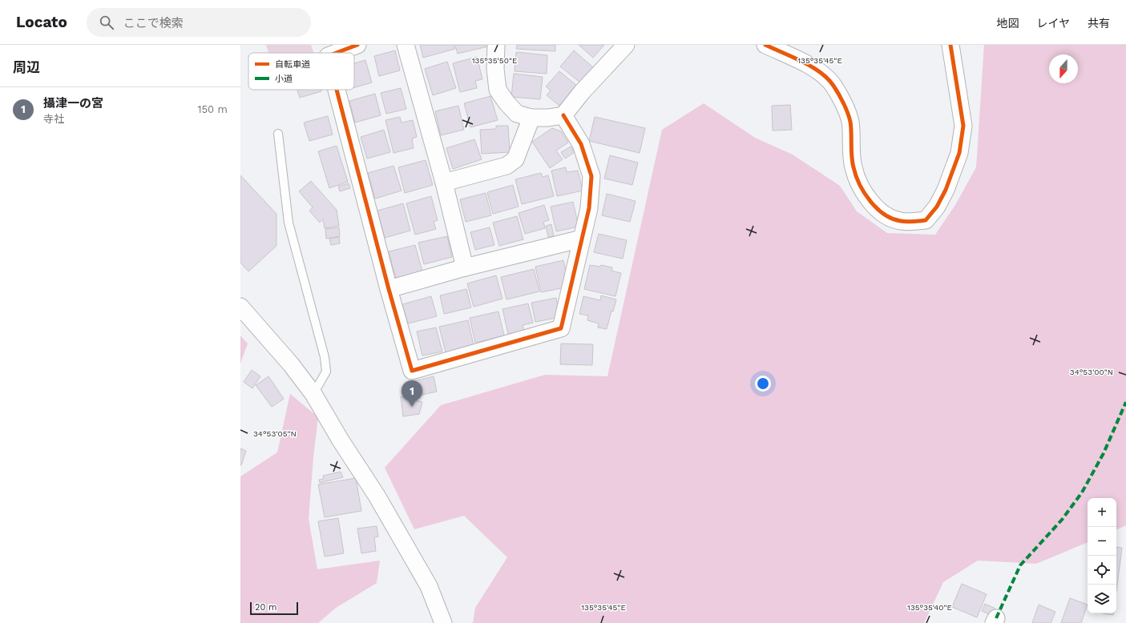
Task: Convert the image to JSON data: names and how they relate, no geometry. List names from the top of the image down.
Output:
{
  "legend": ["自転車道", "小道"],
  "scale_bar": "20 m",
  "north": "bottom",
  "page": {
    "header": "Locato",
    "search": "ここで検索",
    "nav": ["地図", "レイヤ", "共有"],
    "heading": "周辺",
    "list": [
      {
        "mark": "1",
        "name": "攝津一の宮",
        "note": "寺社",
        "value": "150 m"
      }
    ],
    "pins": "1",
    "map_buttons": ["+", "−"],
    "scale": "20 m"
  },
  "coordinates": [
    "135°35'50\"E",
    "135°35'45\"E",
    "34°53'00\"N",
    "34°53'05\"N",
    "135°35'40\"E"
  ]
}
